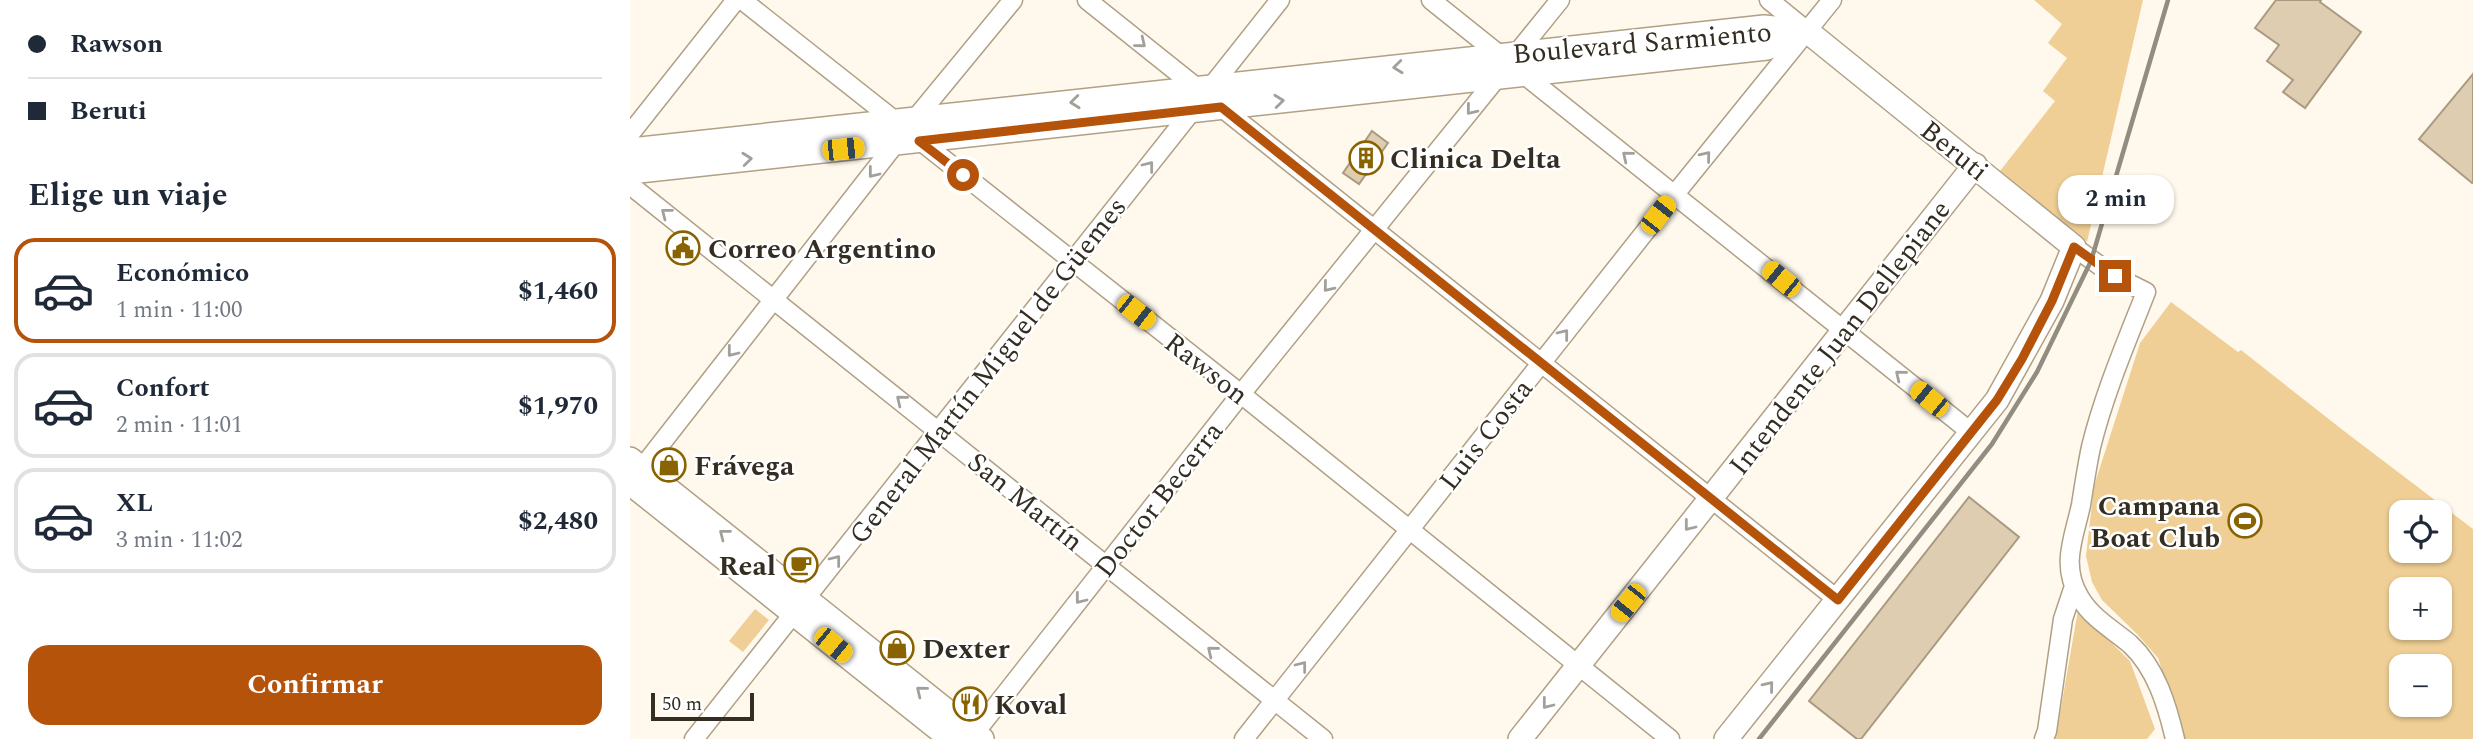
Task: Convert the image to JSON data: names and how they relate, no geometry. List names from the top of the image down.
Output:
{
  "streets": {
    "main road": ["Boulevard Sarmiento", "Beruti", "Intendente Juan Dellepiane"],
    "street": [
      "Rawson",
      "General Martín Miguel de Güemes",
      "Luis Costa",
      "Doctor Becerra",
      "San Martín"
    ]
  },
  "crossings": [
    ["Boulevard Sarmiento", "Beruti"],
    ["Boulevard Sarmiento", "Rawson"],
    ["Boulevard Sarmiento", "General Martín Miguel de Güemes"],
    ["Boulevard Sarmiento", "Luis Costa"],
    ["Boulevard Sarmiento", "Doctor Becerra"],
    ["Beruti", "Intendente Juan Dellepiane"],
    ["Beruti", "Luis Costa"],
    ["Intendente Juan Dellepiane", "Rawson"],
    ["Rawson", "General Martín Miguel de Güemes"],
    ["Rawson", "Luis Costa"],
    ["Rawson", "Doctor Becerra"],
    ["General Martín Miguel de Güemes", "San Martín"],
    ["Luis Costa", "San Martín"],
    ["Doctor Becerra", "San Martín"]
  ],
  "one_way": [
    "General Martín Miguel de Güemes",
    "Luis Costa",
    "Doctor Becerra",
    "San Martín"
  ],
  "places": {
    "building": ["Clinica Delta"],
    "public building": ["Correo Argentino"],
    "shop": ["Frávega", "Dexter"],
    "sports": ["Campana Boat Club"],
    "cafe": ["Real"],
    "restaurant": ["Koval"]
  },
  "scale_bar": "50 m",
  "page": {
    "banner": ["Rawson", "Beruti"],
    "heading": "Elige un viaje",
    "bubble": "2 min",
    "list": [
      {
        "name": "Económico",
        "note": "1 min · 11:00",
        "value": "$1,460"
      },
      {
        "name": "Confort",
        "note": "2 min · 11:01",
        "value": "$1,970"
      },
      {
        "name": "XL",
        "note": "3 min · 11:02",
        "value": "$2,480"
      }
    ],
    "map_buttons": ["+", "−"],
    "buttons": "Confirmar",
    "scale": "50 m"
  }
}
